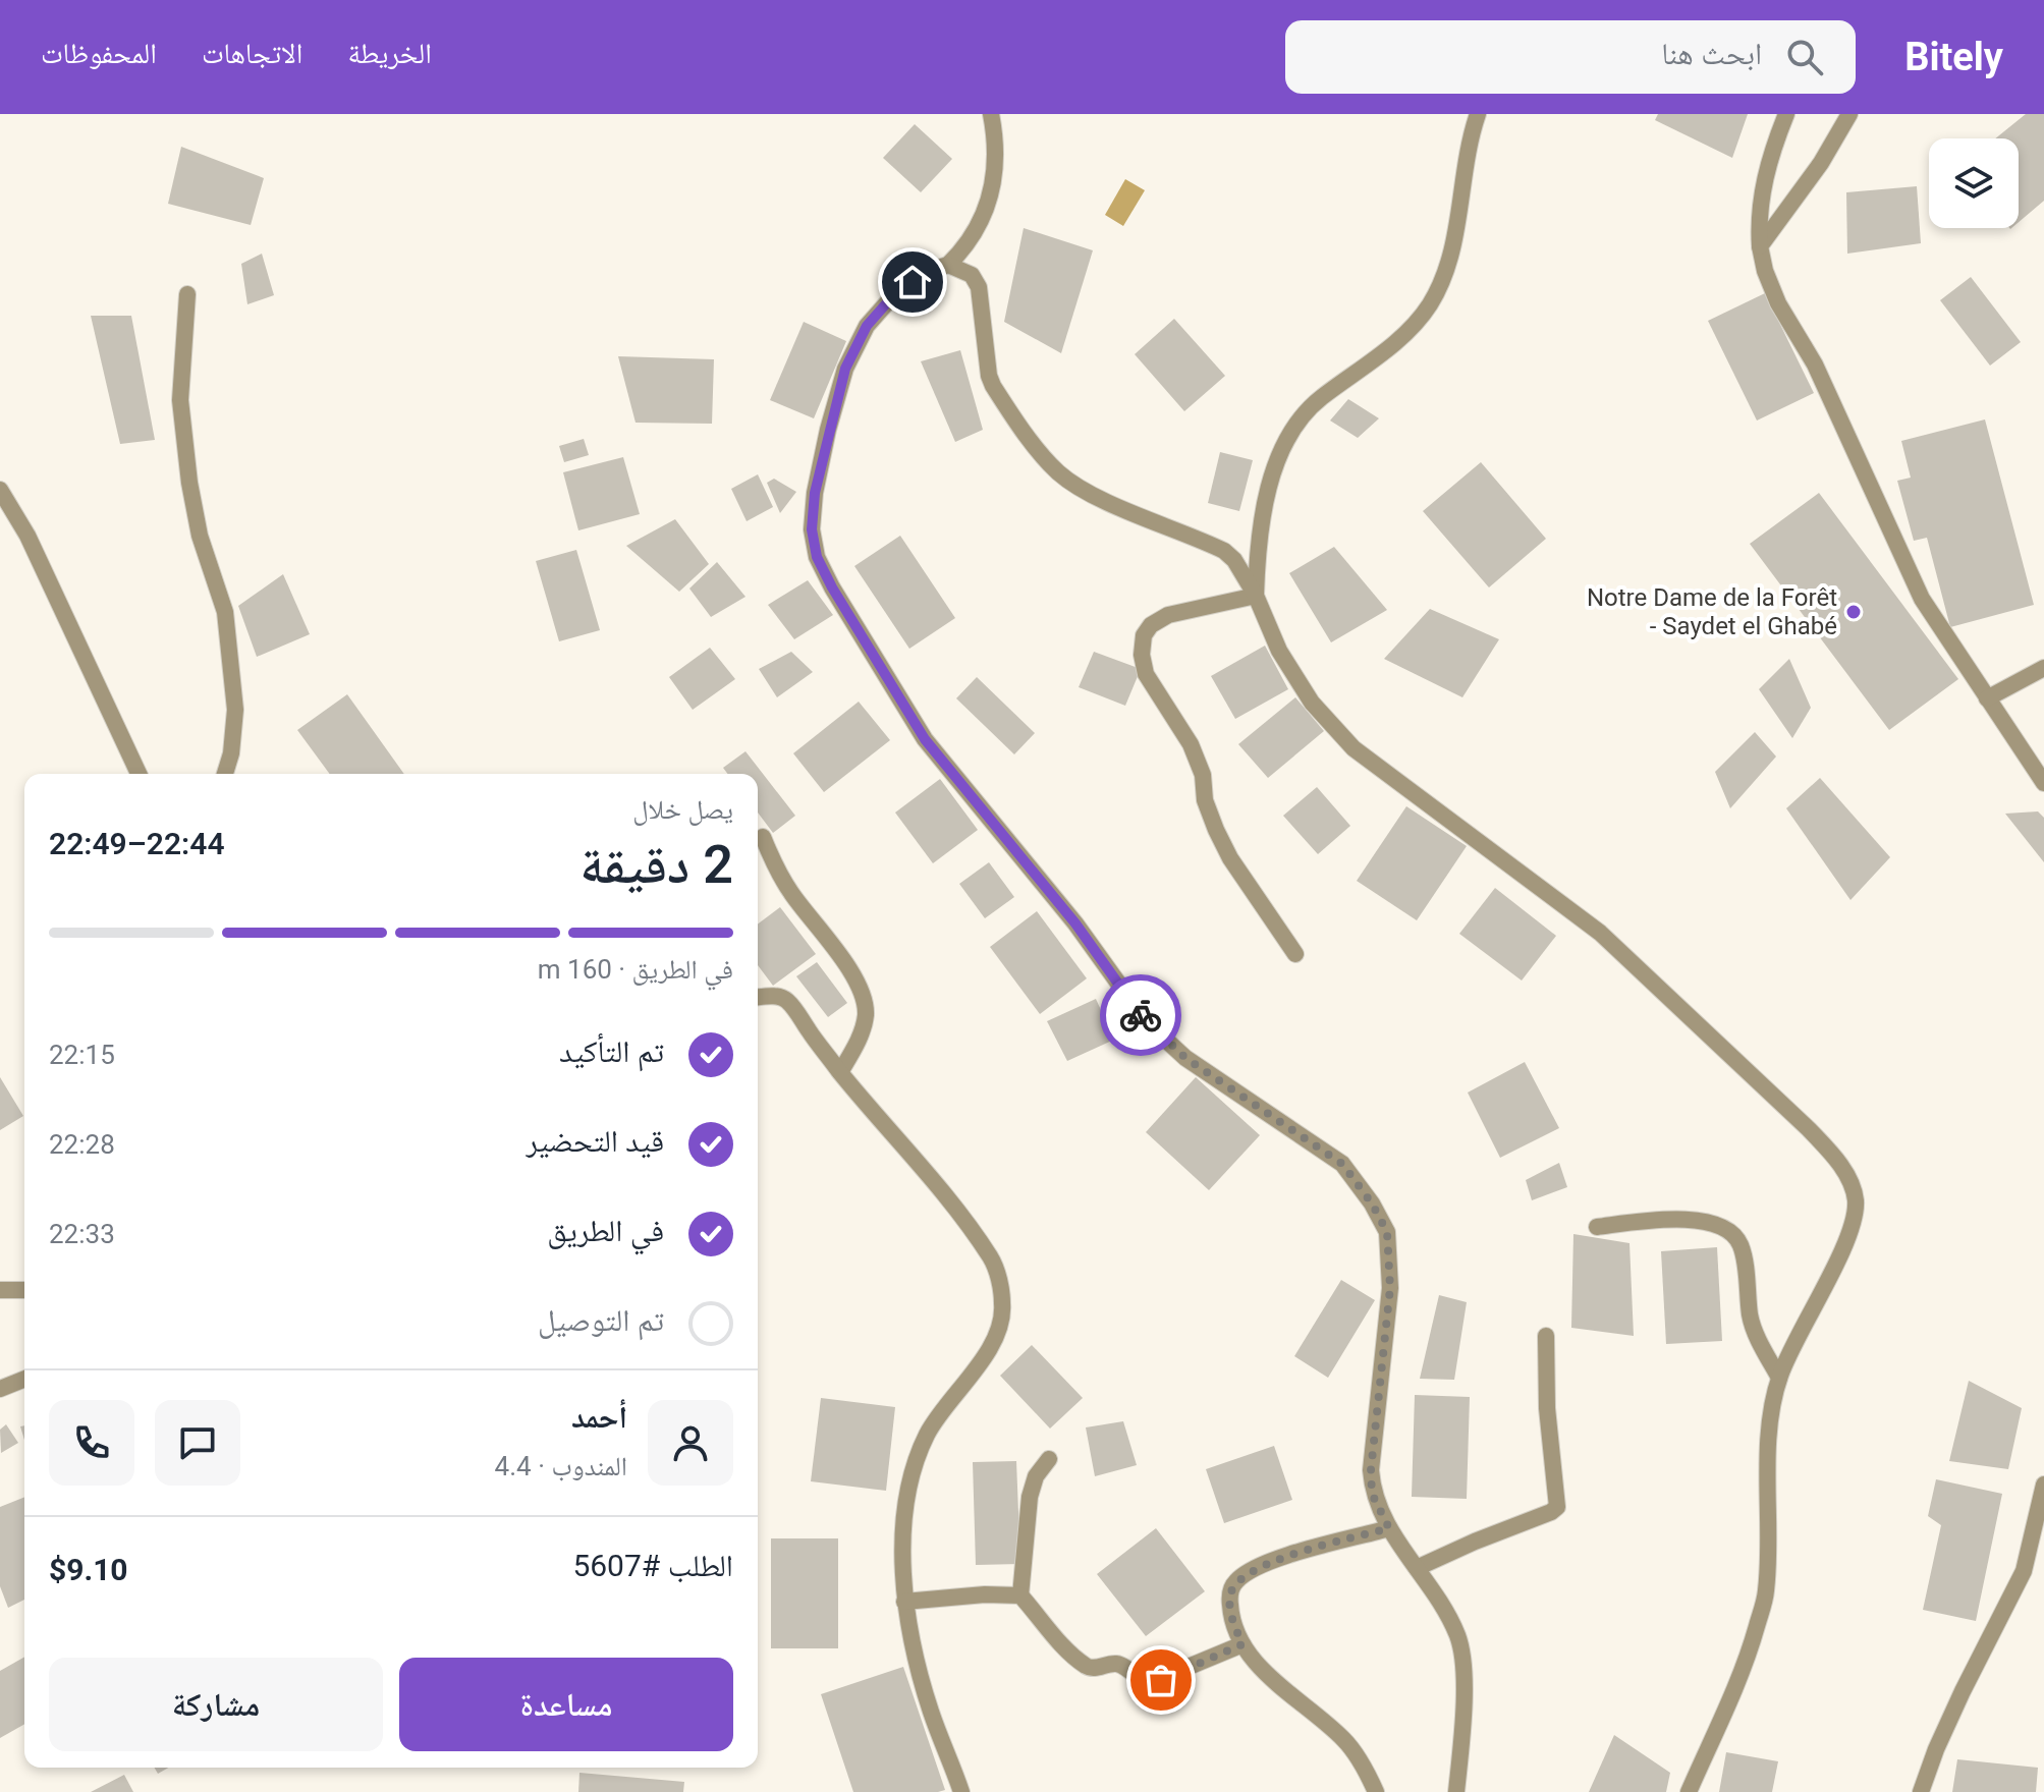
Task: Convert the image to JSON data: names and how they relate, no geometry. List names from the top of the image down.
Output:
{
  "places": ["Notre Dame de la Forêt - Saydet el Ghabé"],
  "page": {
    "header": "Bitely",
    "search": "ابحث هنا",
    "nav": ["الخريطة", "الاتجاهات", "المحفوظات"],
    "heading": ["2 دقيقة", "يصل خلال", "22:44–22:49"],
    "panel": [
      "أحمد",
      "المندوب · 4.4",
      "الطلب #5607",
      "$9.10"
    ],
    "bar": "في الطريق · 160 m",
    "list": [
      ["تم التأكيد", "22:15"],
      ["قيد التحضير", "22:28"],
      ["في الطريق", "22:33"],
      "تم التوصيل"
    ],
    "buttons": ["مساعدة", "مشاركة"]
  }
}
